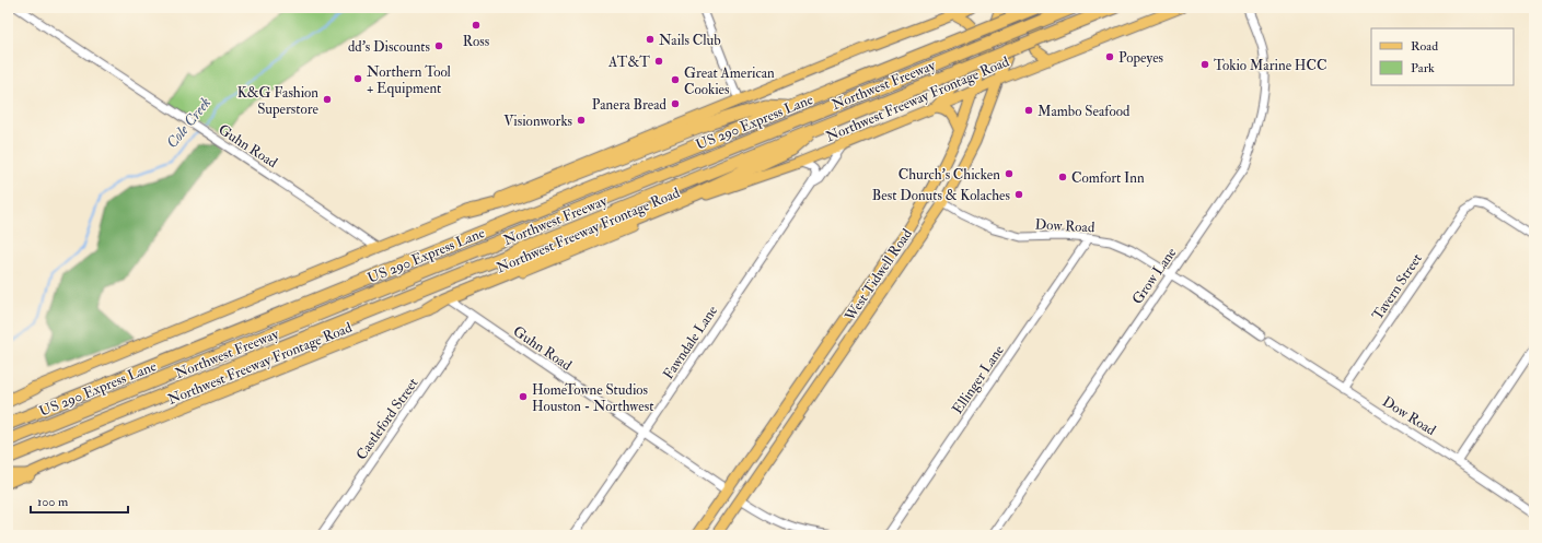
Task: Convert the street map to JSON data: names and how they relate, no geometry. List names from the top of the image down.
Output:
{
  "streets": {
    "highway": ["Northwest Freeway", "US 290 Express Lane"],
    "main road": ["Northwest Freeway Frontage Road", "West Tidwell Road"],
    "street": [
      "Guhn Road",
      "Dow Road",
      "Grow Lane",
      "Tavern Street",
      "Fawndale Lane",
      "Ellinger Lane",
      "Castleford Street"
    ]
  },
  "crossings": [
    ["Northwest Freeway Frontage Road", "Guhn Road"],
    ["Northwest Freeway Frontage Road", "West Tidwell Road"],
    ["Northwest Freeway Frontage Road", "Fawndale Lane"],
    ["Guhn Road", "West Tidwell Road"],
    ["Guhn Road", "Fawndale Lane"],
    ["Guhn Road", "Castleford Street"],
    ["Dow Road", "West Tidwell Road"],
    ["Dow Road", "Grow Lane"],
    ["Dow Road", "Tavern Street"],
    ["Dow Road", "Ellinger Lane"]
  ],
  "water": ["Cole Creek"],
  "places": [
    "Ross",
    "Nails Club",
    "dd's Discounts",
    "Popeyes",
    "AT&T",
    "Tokio Marine HCC",
    "Northern Tool + Equipment",
    "Great American Cookies",
    "K&G Fashion Superstore",
    "Panera Bread",
    "Mambo Seafood",
    "Visionworks",
    "Church's Chicken",
    "Comfort Inn",
    "Best Donuts & Kolaches",
    "HomeTowne Studios Houston - Northwest"
  ],
  "legend": ["Road", "Park"],
  "scale_bar": "100 m"
}
